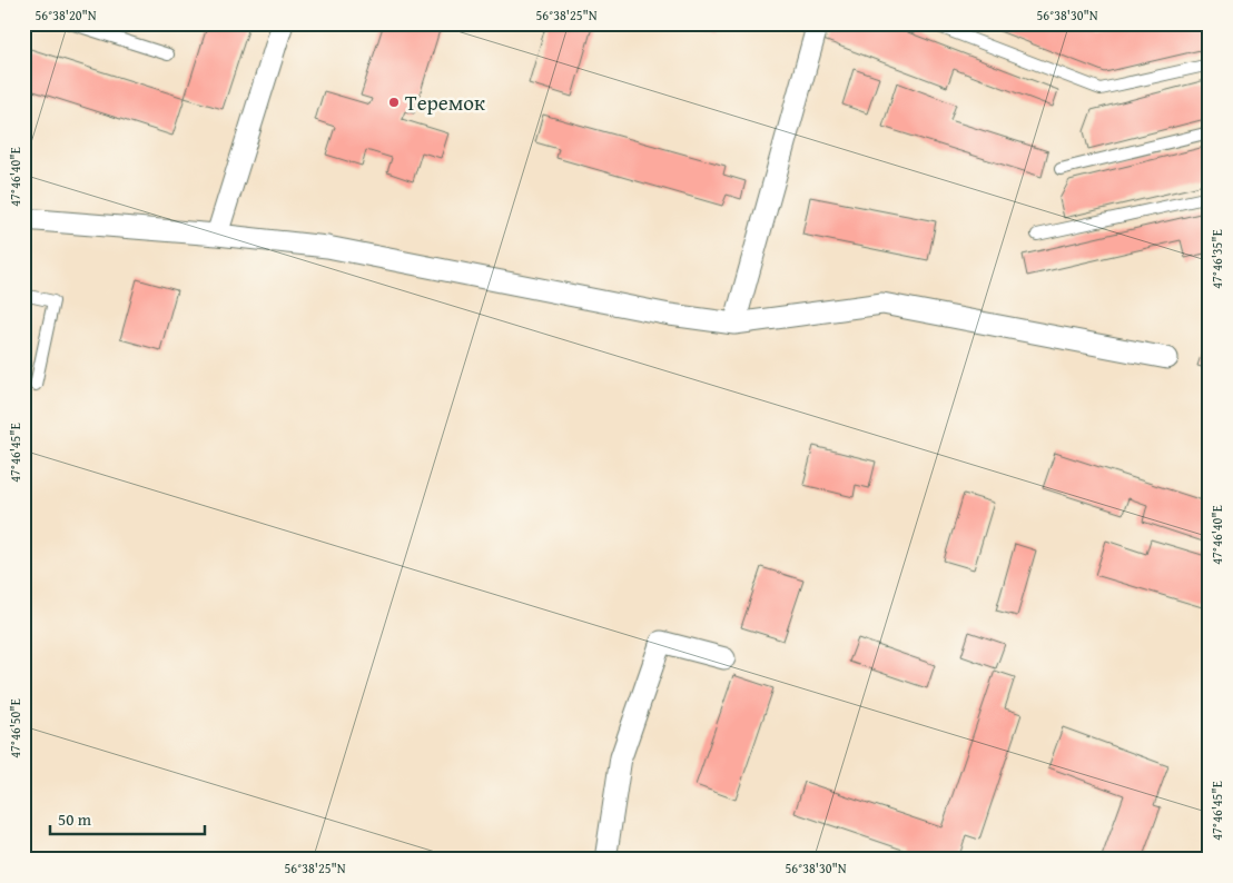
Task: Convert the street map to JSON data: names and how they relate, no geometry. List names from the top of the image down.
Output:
{
  "places": ["Теремок"],
  "scale_bar": "50 m",
  "coordinates": [
    "56°38'20\"N",
    "56°38'25\"N",
    "56°38'30\"N",
    "47°46'40\"E",
    "47°46'35\"E",
    "47°46'45\"E",
    "47°46'50\"E"
  ]
}
